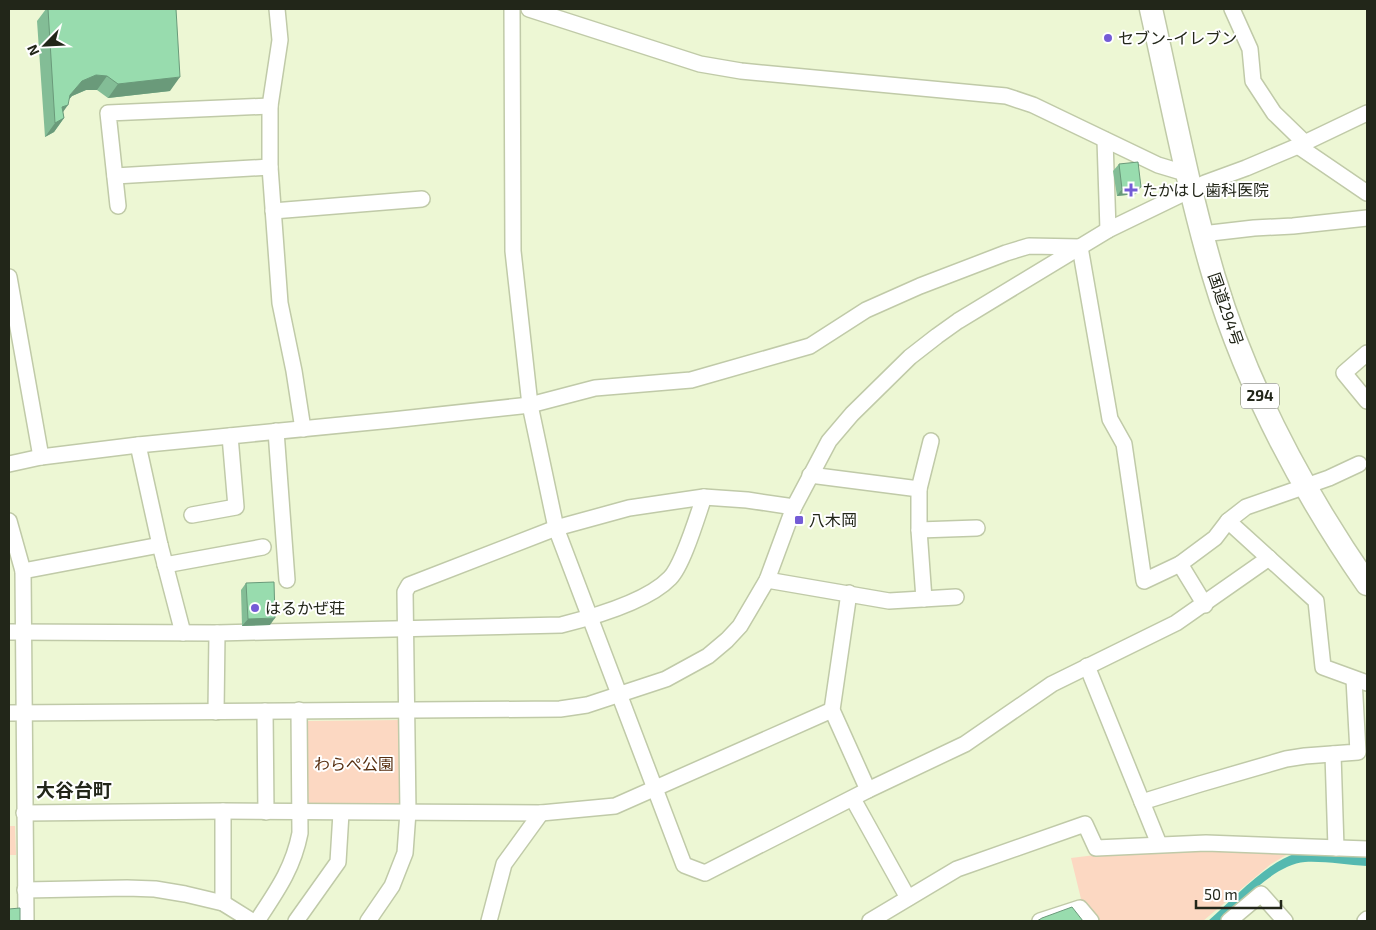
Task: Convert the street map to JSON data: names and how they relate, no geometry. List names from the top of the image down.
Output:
{
  "streets": {
    "highway": ["国道294号", "294"]
  },
  "districts": ["大谷台町"],
  "parks": ["わらぺ公園"],
  "places": {
    "other": ["セブン-イレブン", "はるかぜ荘"],
    "health": ["たかはし歯科医院"],
    "transit": ["八木岡"]
  },
  "scale_bar": "50 m",
  "north": "bottom left"
}
